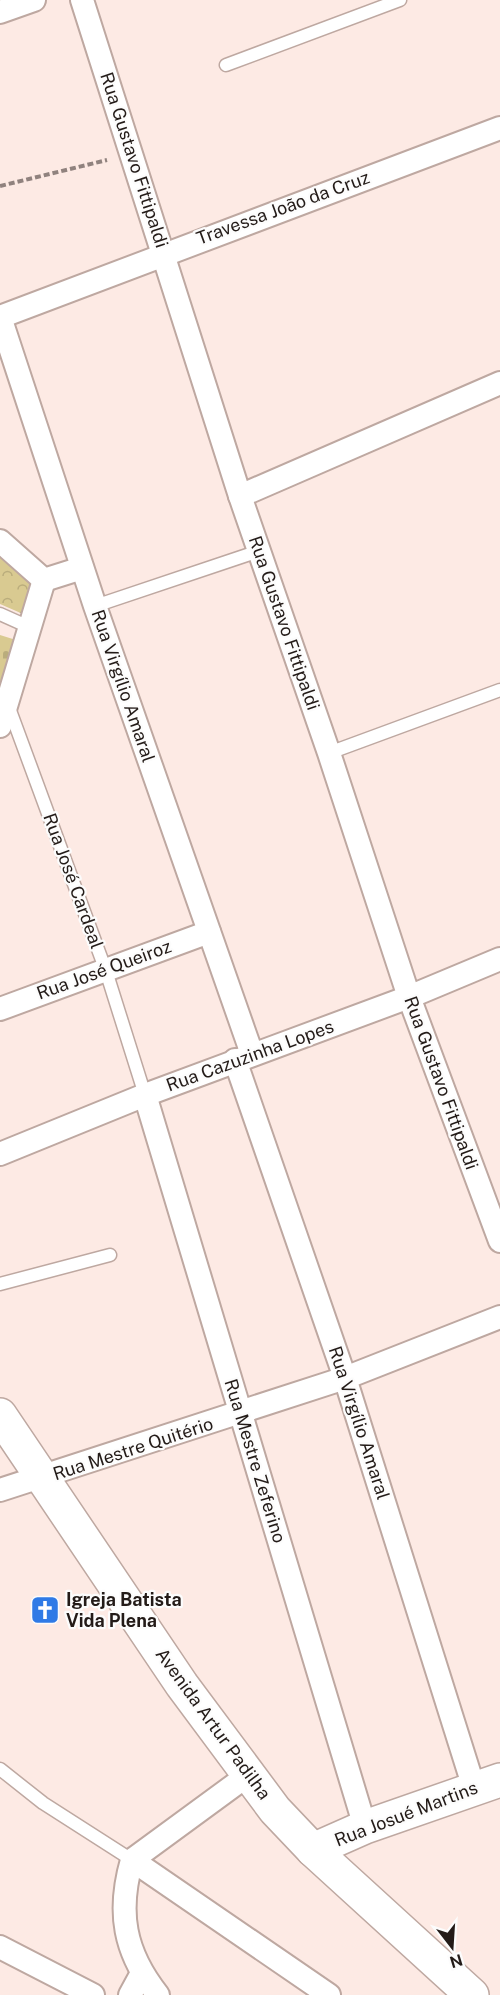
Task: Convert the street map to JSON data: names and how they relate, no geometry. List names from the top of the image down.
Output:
{
  "streets": {
    "main road": ["Avenida Artur Padilha", "Rua Josué Martins"],
    "street": [
      "Rua Gustavo Fittipaldi",
      "Travessa João da Cruz",
      "Rua Virgílio Amaral",
      "Rua José Queiroz",
      "Rua Cazuzinha Lopes",
      "Rua Mestre Quitério",
      "Rua Mestre Zeferino"
    ],
    "lane": ["Rua José Cardeal"]
  },
  "crossings": [
    ["Rua Gustavo Fittipaldi", "Travessa João da Cruz"],
    ["Rua Gustavo Fittipaldi", "Rua Cazuzinha Lopes"],
    ["Travessa João da Cruz", "Rua Virgílio Amaral"],
    ["Rua Virgílio Amaral", "Rua José Queiroz"],
    ["Rua Virgílio Amaral", "Rua Cazuzinha Lopes"],
    ["Rua Virgílio Amaral", "Rua Mestre Quitério"],
    ["Rua Virgílio Amaral", "Rua Josué Martins"],
    ["Rua José Cardeal", "Rua José Queiroz"],
    ["Rua José Cardeal", "Rua Cazuzinha Lopes"],
    ["Rua José Cardeal", "Rua Mestre Zeferino"],
    ["Rua Cazuzinha Lopes", "Rua Mestre Zeferino"],
    ["Rua Mestre Quitério", "Rua Mestre Zeferino"],
    ["Rua Mestre Quitério", "Avenida Artur Padilha"],
    ["Rua Mestre Zeferino", "Rua Josué Martins"],
    ["Avenida Artur Padilha", "Rua Josué Martins"]
  ],
  "places": {
    "church": ["Igreja Batista Vida Plena"]
  },
  "north": "bottom"
}
